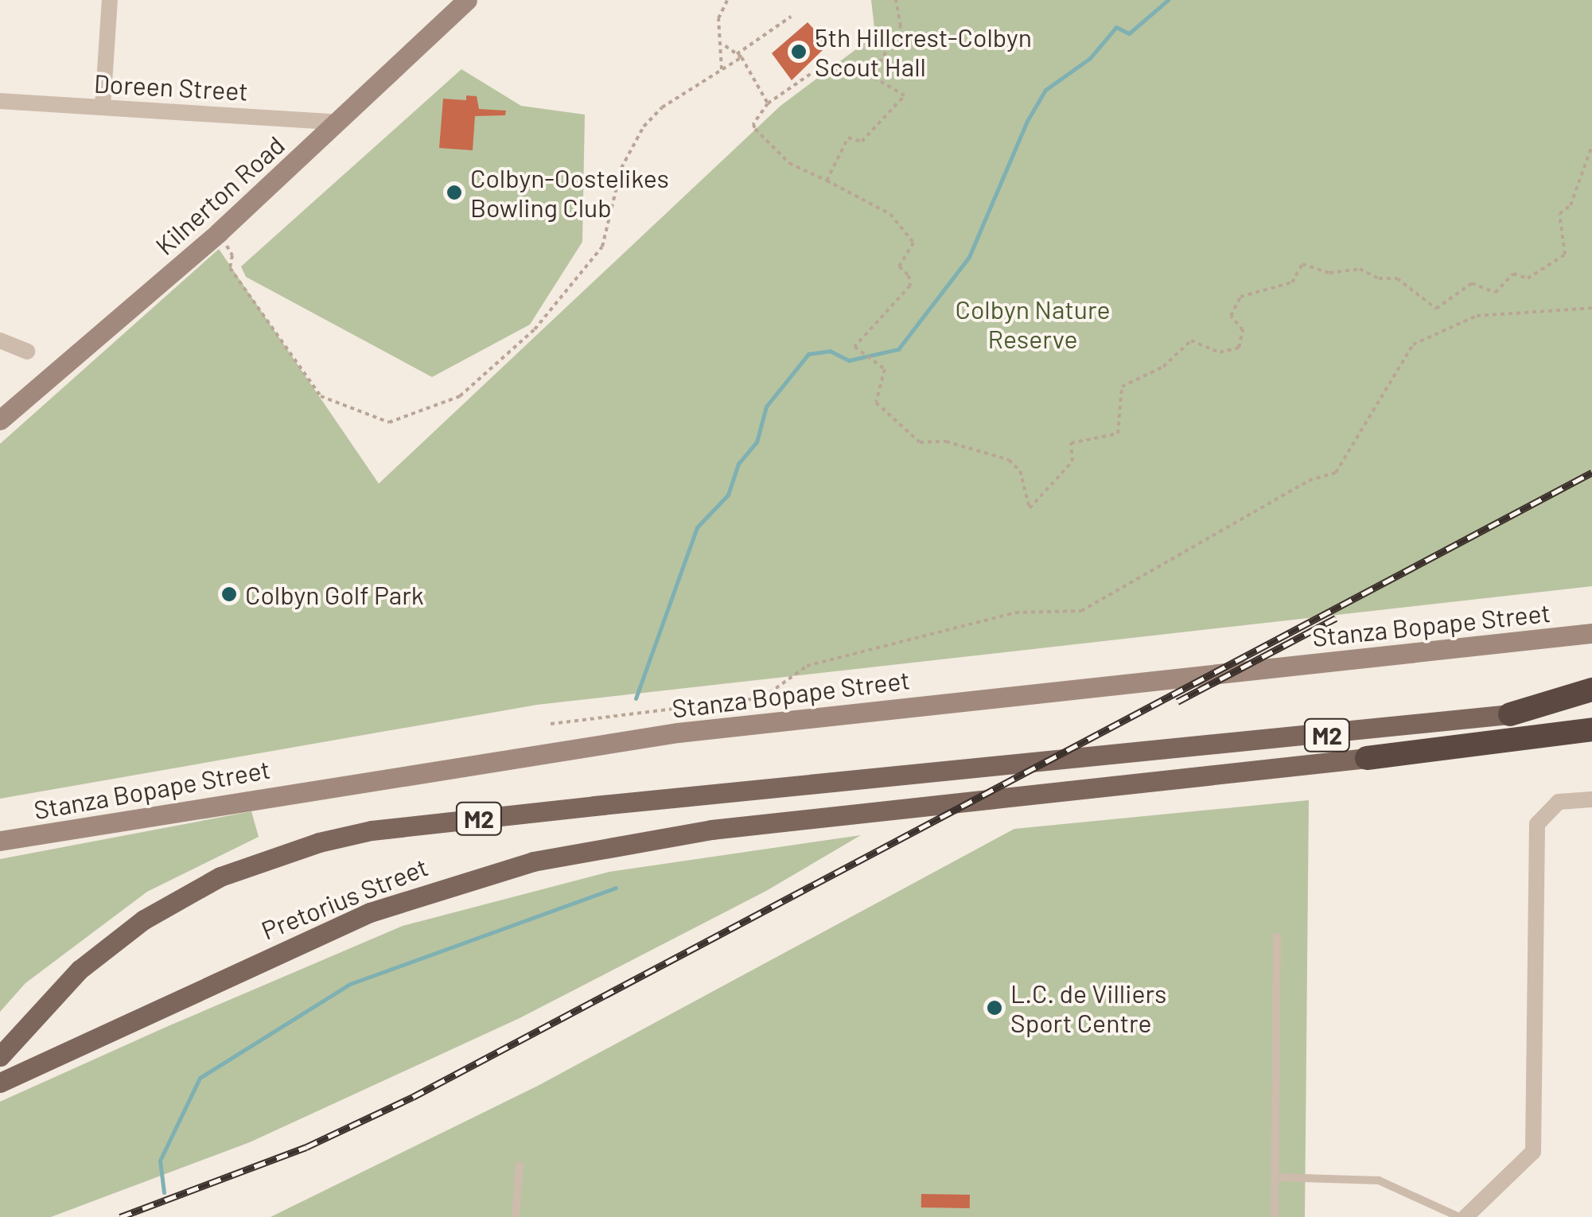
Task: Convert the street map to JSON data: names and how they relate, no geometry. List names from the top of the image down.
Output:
{
  "streets": {
    "highway": ["M2"],
    "main road": ["Kilnerton Road", "Stanza Bopape Street", "Pretorius Street"],
    "street": ["Doreen Street"]
  },
  "crossings": [
    ["Doreen Street", "Kilnerton Road"],
    ["M2", "Pretorius Street"]
  ],
  "parks": ["Colbyn Nature Reserve"],
  "places": [
    "5th Hillcrest-Colbyn Scout Hall",
    "Colbyn-Oostelikes Bowling Club",
    "Colbyn Golf Park",
    "L.C. de Villiers Sport Centre"
  ]
}
